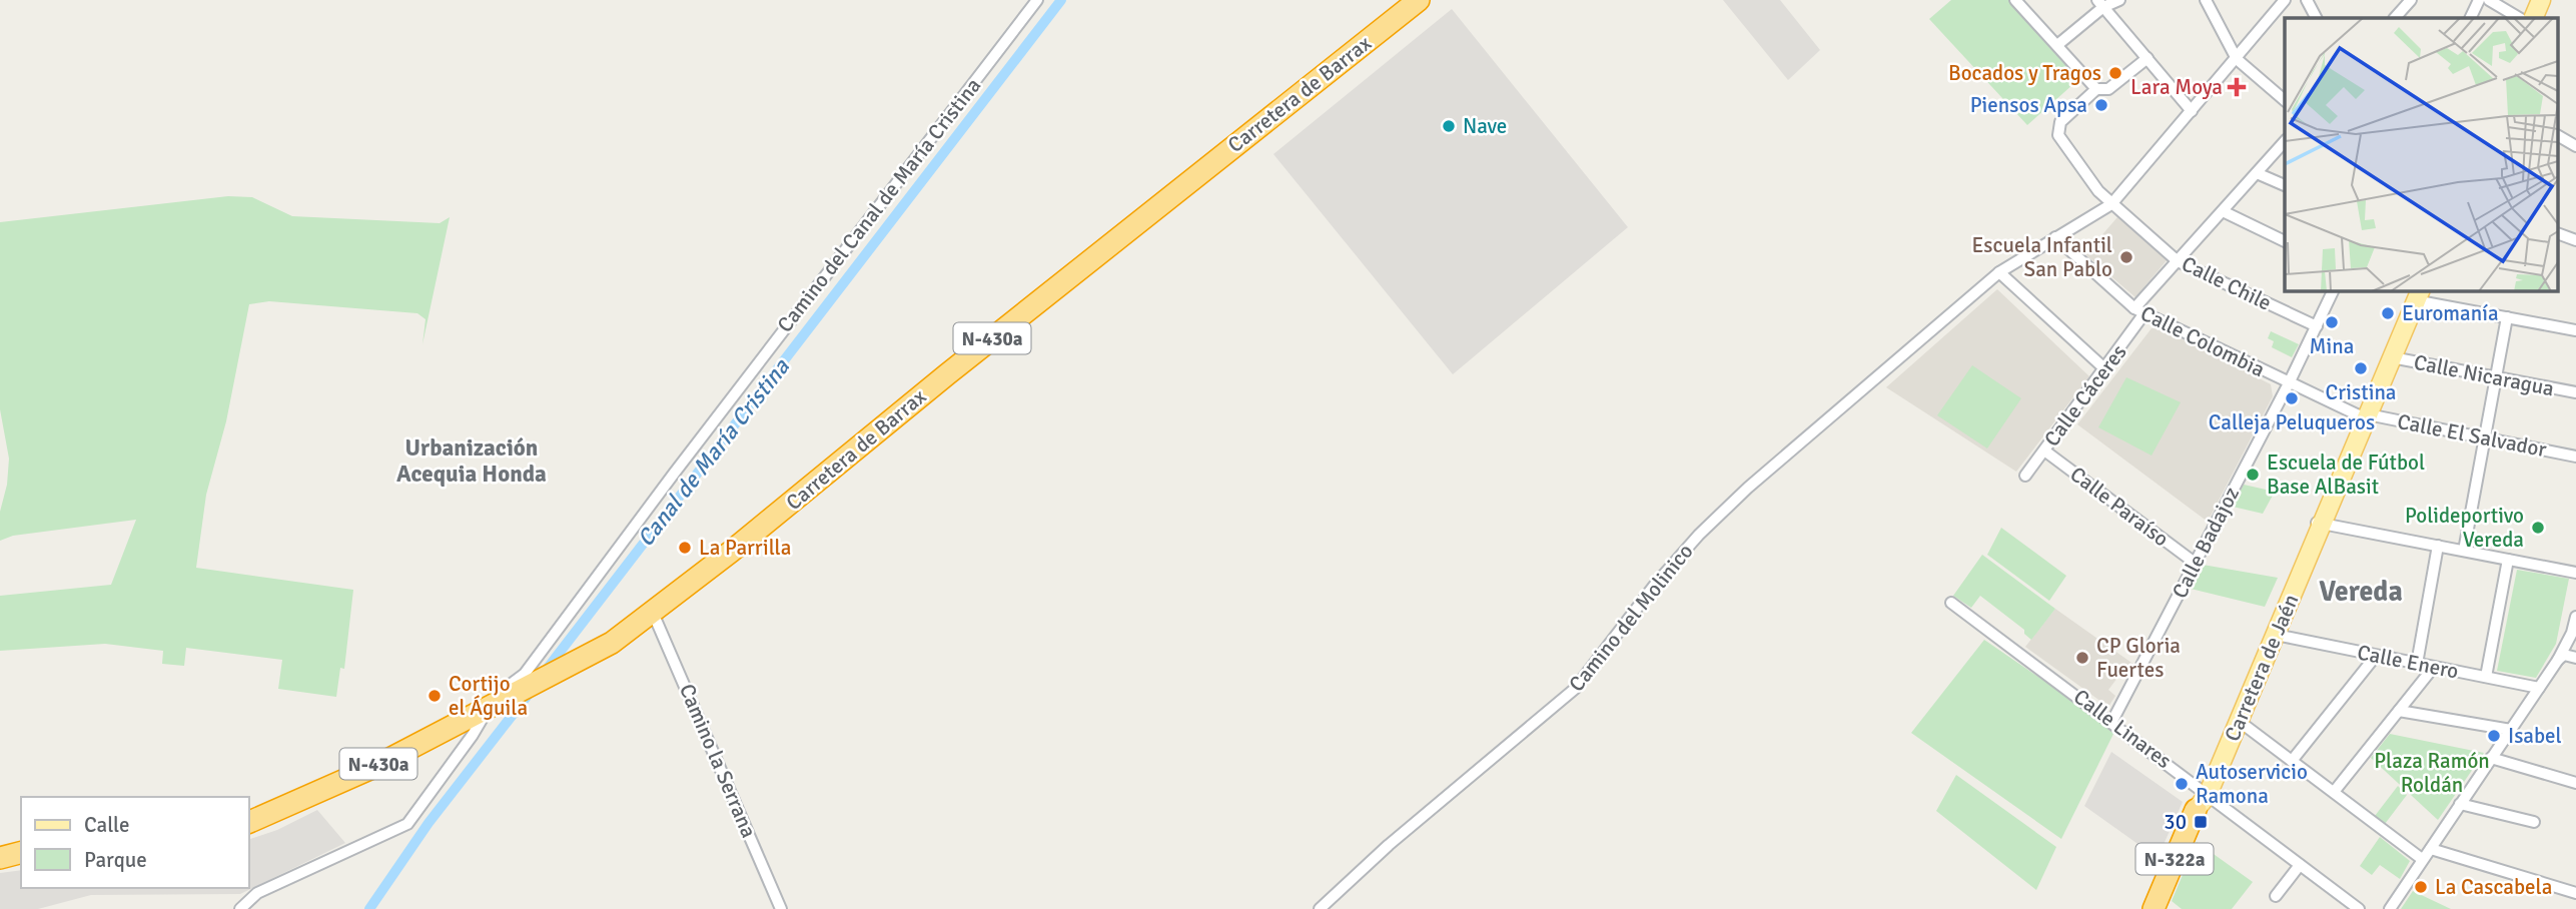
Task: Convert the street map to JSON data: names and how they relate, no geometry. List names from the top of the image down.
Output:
{
  "streets": {
    "highway": [
      "Carretera de Barrax",
      "N-430a",
      "Carretera de Jaén",
      "N-322a"
    ],
    "street": [
      "Camino del Canal de María Cristina",
      "Calle Chile",
      "Calle Colombia",
      "Calle Nicaragua",
      "Calle Cáceres",
      "Calle El Salvador",
      "Calle Paraíso",
      "Calle Badajoz",
      "Camino del Molinico",
      "Calle Enero",
      "Calle Linares",
      "Camino la Serrana"
    ]
  },
  "crossings": [
    ["Carretera de Barrax", "Camino del Canal de María Cristina"],
    ["Carretera de Barrax", "Camino la Serrana"],
    ["Calle Chile", "Calle Cáceres"],
    ["Calle Chile", "Calle Badajoz"],
    ["Calle Chile", "Camino del Molinico"],
    ["Calle Colombia", "Calle Cáceres"],
    ["Calle Colombia", "Calle El Salvador"],
    ["Calle Colombia", "Calle Badajoz"],
    ["Calle Colombia", "Camino del Molinico"],
    ["Calle Colombia", "Carretera de Jaén"],
    ["Calle Nicaragua", "Carretera de Jaén"],
    ["Calle Cáceres", "Calle Paraíso"],
    ["Calle El Salvador", "Carretera de Jaén"],
    ["Calle Paraíso", "Calle Badajoz"],
    ["Calle Badajoz", "Calle Linares"],
    ["Calle Enero", "Carretera de Jaén"],
    ["Carretera de Jaén", "Calle Linares"]
  ],
  "districts": ["Urbanización Acequia Honda", "Vereda"],
  "water": ["Canal de María Cristina"],
  "parks": ["Plaza Ramón Roldán"],
  "places": {
    "other": [
      "Bocados y Tragos",
      "Piensos Apsa",
      "Nave",
      "Escuela Infantil San Pablo",
      "Euromanía",
      "Mina",
      "Cristina",
      "Calleja Peluqueros",
      "Escuela de Fútbol Base AlBasit",
      "Polideportivo Vereda",
      "La Parrilla",
      "CP Gloria Fuertes",
      "Cortijo el Águila",
      "Isabel",
      "Autoservicio Ramona",
      "La Cascabela"
    ],
    "health": ["Lara Moya"],
    "transit": ["30"]
  },
  "legend": ["Calle", "Parque"]
}
